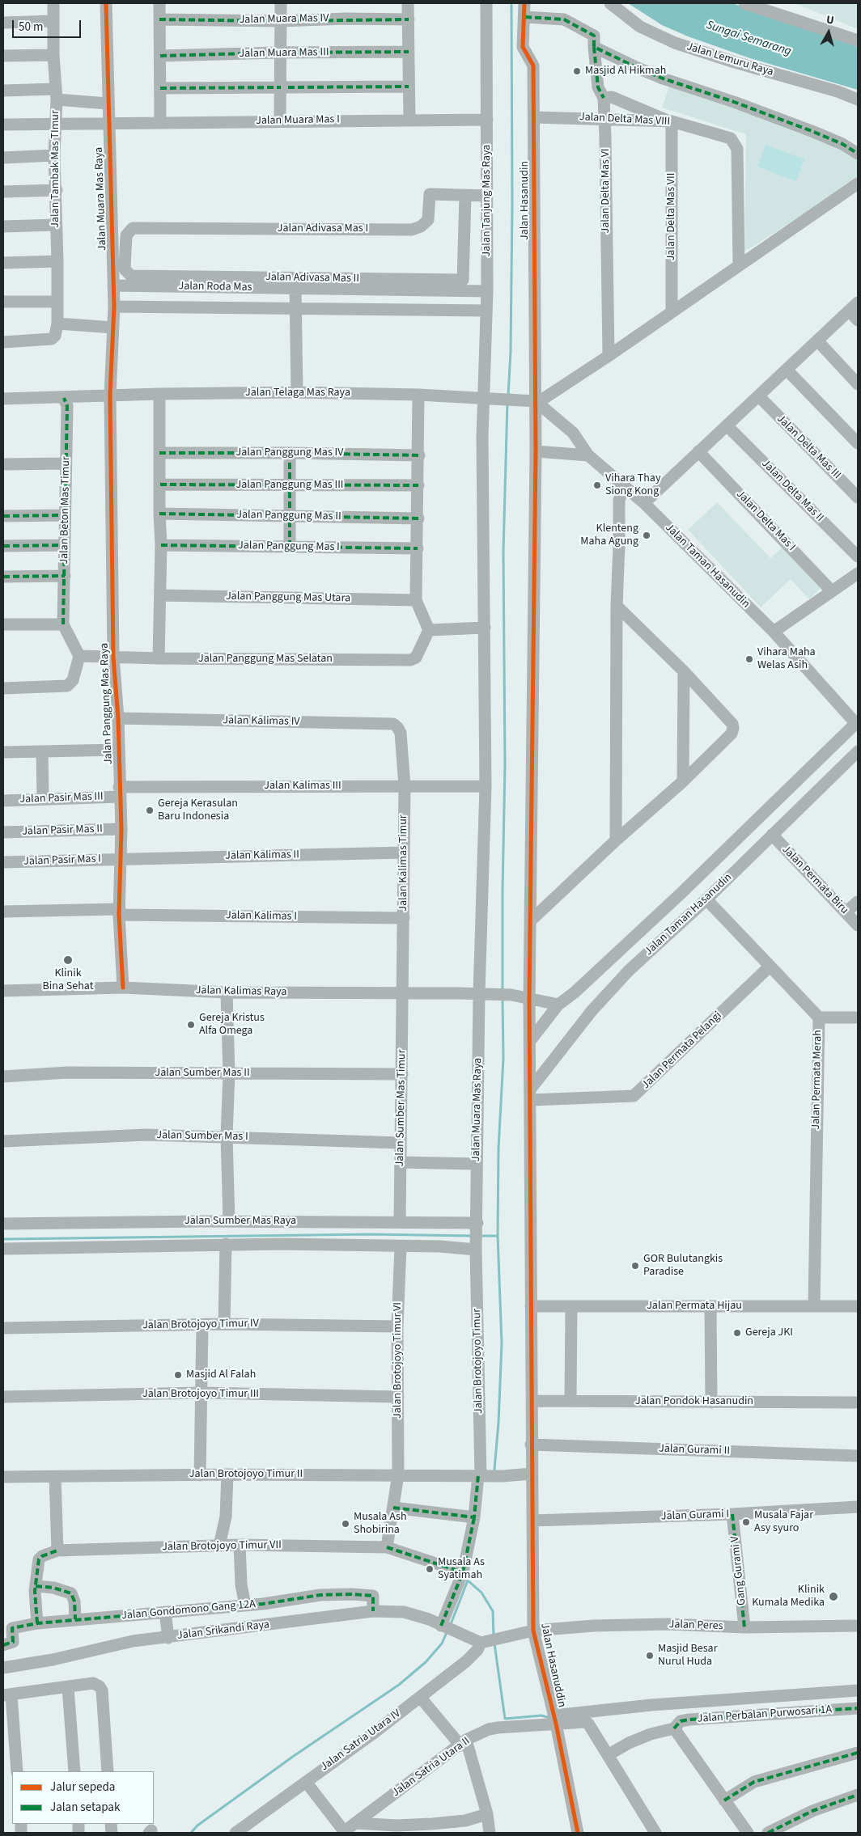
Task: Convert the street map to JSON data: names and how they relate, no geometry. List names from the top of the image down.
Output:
{
  "streets": {
    "street": [
      "Jalan Muara Mas IV",
      "Jalan Muara Mas III",
      "Jalan Lemuru Raya",
      "Jalan Delta Mas VIII",
      "Jalan Muara Mas I",
      "Jalan Tambak Mas TImur",
      "Jalan Delta Mas VI",
      "Jalan Muara Mas Raya",
      "Jalan Tanjung Mas Raya",
      "Jalan Hasanudin",
      "Jalan Delta Mas VII",
      "Jalan Adivasa Mas I",
      "Jalan Adivasa Mas II",
      "Jalan Roda Mas",
      "Jalan Telaga Mas Raya",
      "Jalan Delta Mas III",
      "Jalan Panggung Mas IV",
      "Jalan Panggung Mas III",
      "Jalan Delta Mas II",
      "Jalan Beton Mas Timur",
      "Jalan Panggung Mas II",
      "Jalan Delta Mas I",
      "Jalan Panggung Mas I",
      "Jalan Taman Hasanudin",
      "Jalan Panggung Mas Utara",
      "Jalan Panggung Mas Selatan",
      "Jalan Panggung Mas Raya",
      "Jalan Kalimas IV",
      "Jalan Kalimas III",
      "Jalan Pasir Mas III",
      "Jalan Pasir Mas II",
      "Jalan Kalimas II",
      "Jalan Pasir Mas I",
      "Jalan Kalimas Timur",
      "Jalan Permata Biru",
      "Jalan Kalimas I",
      "Jalan Kalimas Raya",
      "Jalan Permata Pelangi",
      "Jalan Sumber Mas II",
      "Jalan Permata Merah",
      "Jalan Sumber Mas Timur",
      "Jalan Sumber Mas I",
      "Jalan Sumber Mas Raya",
      "Jalan Permata Hijau",
      "Jalan Brotojoyo Timur IV",
      "Jalan Brotojoyo Timur VI",
      "Jalan Brotojoyo Timur",
      "Jalan Brotojoyo Timur III",
      "Jalan Pondok Hasanudin",
      "Jalan Gurami II",
      "Jalan Brotojoyo Timur II",
      "Jalan Gurami I",
      "Jalan Brotojoyo Timur VII",
      "Gang Gurami V",
      "Jalan Gondomono Gang 12A",
      "Jalan Peres",
      "Jalan Srikandi Raya",
      "Jalan Hasanuddin",
      "Jalan Perbalan Purwosari 1A",
      "Jalan Satria Utara IV",
      "Jalan Satria Utara II"
    ]
  },
  "crossings": [
    ["Jalan Delta Mas VIII", "Jalan Delta Mas VI"],
    ["Jalan Delta Mas VIII", "Jalan Hasanudin"],
    ["Jalan Delta Mas VIII", "Jalan Delta Mas VII"],
    ["Jalan Muara Mas I", "Jalan Tambak Mas TImur"],
    ["Jalan Muara Mas I", "Jalan Muara Mas Raya"],
    ["Jalan Muara Mas I", "Jalan Tanjung Mas Raya"],
    ["Jalan Muara Mas Raya", "Jalan Tanjung Mas Raya"],
    ["Jalan Muara Mas Raya", "Jalan Roda Mas"],
    ["Jalan Muara Mas Raya", "Jalan Telaga Mas Raya"],
    ["Jalan Muara Mas Raya", "Jalan Panggung Mas Raya"],
    ["Jalan Muara Mas Raya", "Jalan Kalimas III"],
    ["Jalan Muara Mas Raya", "Jalan Kalimas Raya"],
    ["Jalan Muara Mas Raya", "Jalan Sumber Mas Raya"],
    ["Jalan Muara Mas Raya", "Jalan Brotojoyo Timur"],
    ["Jalan Tanjung Mas Raya", "Jalan Adivasa Mas I"],
    ["Jalan Tanjung Mas Raya", "Jalan Roda Mas"],
    ["Jalan Tanjung Mas Raya", "Jalan Telaga Mas Raya"],
    ["Jalan Hasanudin", "Jalan Telaga Mas Raya"],
    ["Jalan Hasanudin", "Jalan Taman Hasanudin"],
    ["Jalan Hasanudin", "Jalan Hasanuddin"],
    ["Jalan Adivasa Mas I", "Jalan Adivasa Mas II"],
    ["Jalan Telaga Mas Raya", "Jalan Beton Mas Timur"],
    ["Jalan Telaga Mas Raya", "Jalan Taman Hasanudin"],
    ["Jalan Telaga Mas Raya", "Jalan Panggung Mas Raya"],
    ["Jalan Taman Hasanudin", "Jalan Permata Biru"],
    ["Jalan Taman Hasanudin", "Jalan Kalimas Raya"],
    ["Jalan Taman Hasanudin", "Jalan Permata Pelangi"],
    ["Jalan Taman Hasanudin", "Jalan Permata Merah"],
    ["Jalan Taman Hasanudin", "Jalan Hasanuddin"],
    ["Jalan Panggung Mas Selatan", "Jalan Panggung Mas Raya"],
    ["Jalan Panggung Mas Raya", "Jalan Kalimas IV"],
    ["Jalan Panggung Mas Raya", "Jalan Kalimas III"],
    ["Jalan Panggung Mas Raya", "Jalan Pasir Mas III"],
    ["Jalan Panggung Mas Raya", "Jalan Pasir Mas II"],
    ["Jalan Panggung Mas Raya", "Jalan Kalimas II"],
    ["Jalan Panggung Mas Raya", "Jalan Pasir Mas I"],
    ["Jalan Panggung Mas Raya", "Jalan Kalimas I"],
    ["Jalan Panggung Mas Raya", "Jalan Kalimas Raya"],
    ["Jalan Kalimas IV", "Jalan Kalimas Timur"],
    ["Jalan Kalimas III", "Jalan Pasir Mas III"],
    ["Jalan Kalimas III", "Jalan Kalimas Timur"],
    ["Jalan Kalimas II", "Jalan Pasir Mas I"],
    ["Jalan Kalimas II", "Jalan Kalimas Timur"],
    ["Jalan Kalimas Timur", "Jalan Kalimas I"],
    ["Jalan Kalimas Timur", "Jalan Kalimas Raya"],
    ["Jalan Kalimas Timur", "Jalan Sumber Mas Timur"],
    ["Jalan Kalimas Raya", "Jalan Sumber Mas Timur"],
    ["Jalan Kalimas Raya", "Jalan Hasanuddin"],
    ["Jalan Permata Pelangi", "Jalan Permata Merah"],
    ["Jalan Permata Pelangi", "Jalan Hasanuddin"],
    ["Jalan Sumber Mas II", "Jalan Sumber Mas Timur"],
    ["Jalan Permata Merah", "Jalan Permata Hijau"],
    ["Jalan Sumber Mas Timur", "Jalan Sumber Mas I"],
    ["Jalan Sumber Mas Timur", "Jalan Sumber Mas Raya"],
    ["Jalan Sumber Mas Raya", "Jalan Brotojoyo Timur VI"],
    ["Jalan Sumber Mas Raya", "Jalan Brotojoyo Timur"],
    ["Jalan Permata Hijau", "Jalan Hasanuddin"],
    ["Jalan Brotojoyo Timur IV", "Jalan Brotojoyo Timur VI"],
    ["Jalan Brotojoyo Timur VI", "Jalan Brotojoyo Timur III"],
    ["Jalan Brotojoyo Timur VI", "Jalan Brotojoyo Timur II"],
    ["Jalan Brotojoyo Timur", "Jalan Brotojoyo Timur II"],
    ["Jalan Brotojoyo Timur", "Jalan Brotojoyo Timur VII"],
    ["Jalan Brotojoyo Timur", "Jalan Srikandi Raya"],
    ["Jalan Pondok Hasanudin", "Jalan Hasanuddin"],
    ["Jalan Gurami II", "Jalan Hasanuddin"],
    ["Jalan Brotojoyo Timur II", "Jalan Hasanuddin"],
    ["Jalan Gurami I", "Gang Gurami V"],
    ["Jalan Gurami I", "Jalan Hasanuddin"],
    ["Gang Gurami V", "Jalan Peres"],
    ["Jalan Gondomono Gang 12A", "Jalan Srikandi Raya"],
    ["Jalan Peres", "Jalan Hasanuddin"],
    ["Jalan Srikandi Raya", "Jalan Satria Utara IV"],
    ["Jalan Hasanuddin", "Jalan Satria Utara II"]
  ],
  "water": ["Sungai Semarang"],
  "places": [
    "Masjid Al Hikmah",
    "Vihara Thay Siong Kong",
    "Klenteng Maha Agung",
    "Vihara Maha Welas Asih",
    "Gereja Kerasulan Baru Indonesia",
    "Klinik Bina Sehat",
    "Gereja Kristus Alfa Omega",
    "GOR Bulutangkis Paradise",
    "Gereja JKI",
    "Masjid Al Falah",
    "Musala Fajar Asy syuro",
    "Musala Ash Shobirina",
    "Musala As Syatimah",
    "Klinik Kumala Medika",
    "Masjid Besar Nurul Huda"
  ],
  "legend": ["Jalur sepeda", "Jalan setapak"],
  "scale_bar": "50 m",
  "north": "top"
}
